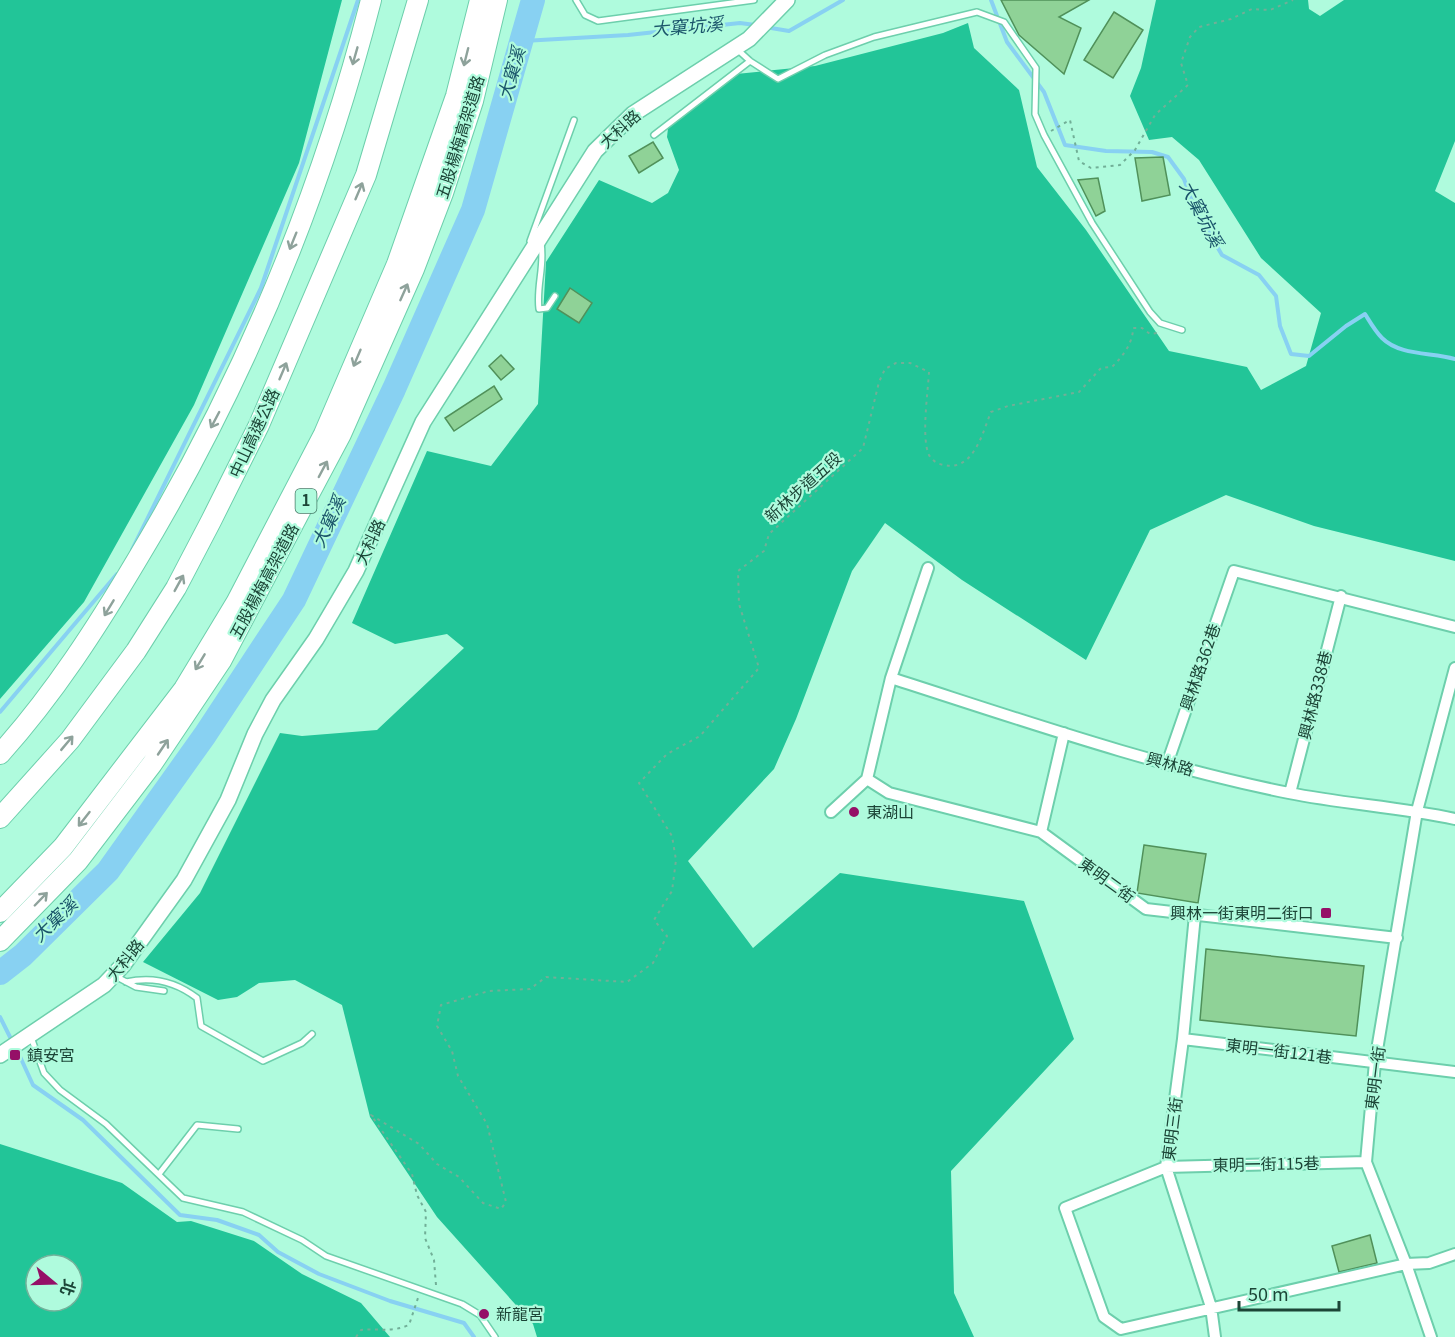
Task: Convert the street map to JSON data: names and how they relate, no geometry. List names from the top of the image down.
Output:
{
  "streets": {
    "highway": ["五股楊梅高架道路", "中山高速公路", "1"],
    "street": [
      "大科路",
      "興林路362巷",
      "興林路338巷",
      "興林路",
      "東明二街",
      "東明一街121巷",
      "東明一街",
      "東明三街",
      "東明一街115巷"
    ],
    "path": ["新林步道五段"]
  },
  "crossings": [
    ["興林路362巷", "興林路338巷"],
    ["興林路362巷", "興林路"],
    ["興林路338巷", "興林路"],
    ["興林路", "東明一街"],
    ["東明二街", "東明一街"],
    ["東明二街", "東明三街"],
    ["東明一街121巷", "東明一街"],
    ["東明一街121巷", "東明三街"],
    ["東明一街", "東明一街115巷"],
    ["東明三街", "東明一街115巷"]
  ],
  "water": ["大窠坑溪", "大窠溪"],
  "places": {
    "other": ["東湖山", "新龍宮"],
    "transit": ["興林一街東明二街口", "鎮安宮"]
  },
  "scale_bar": "50 m",
  "north": "right"
}
